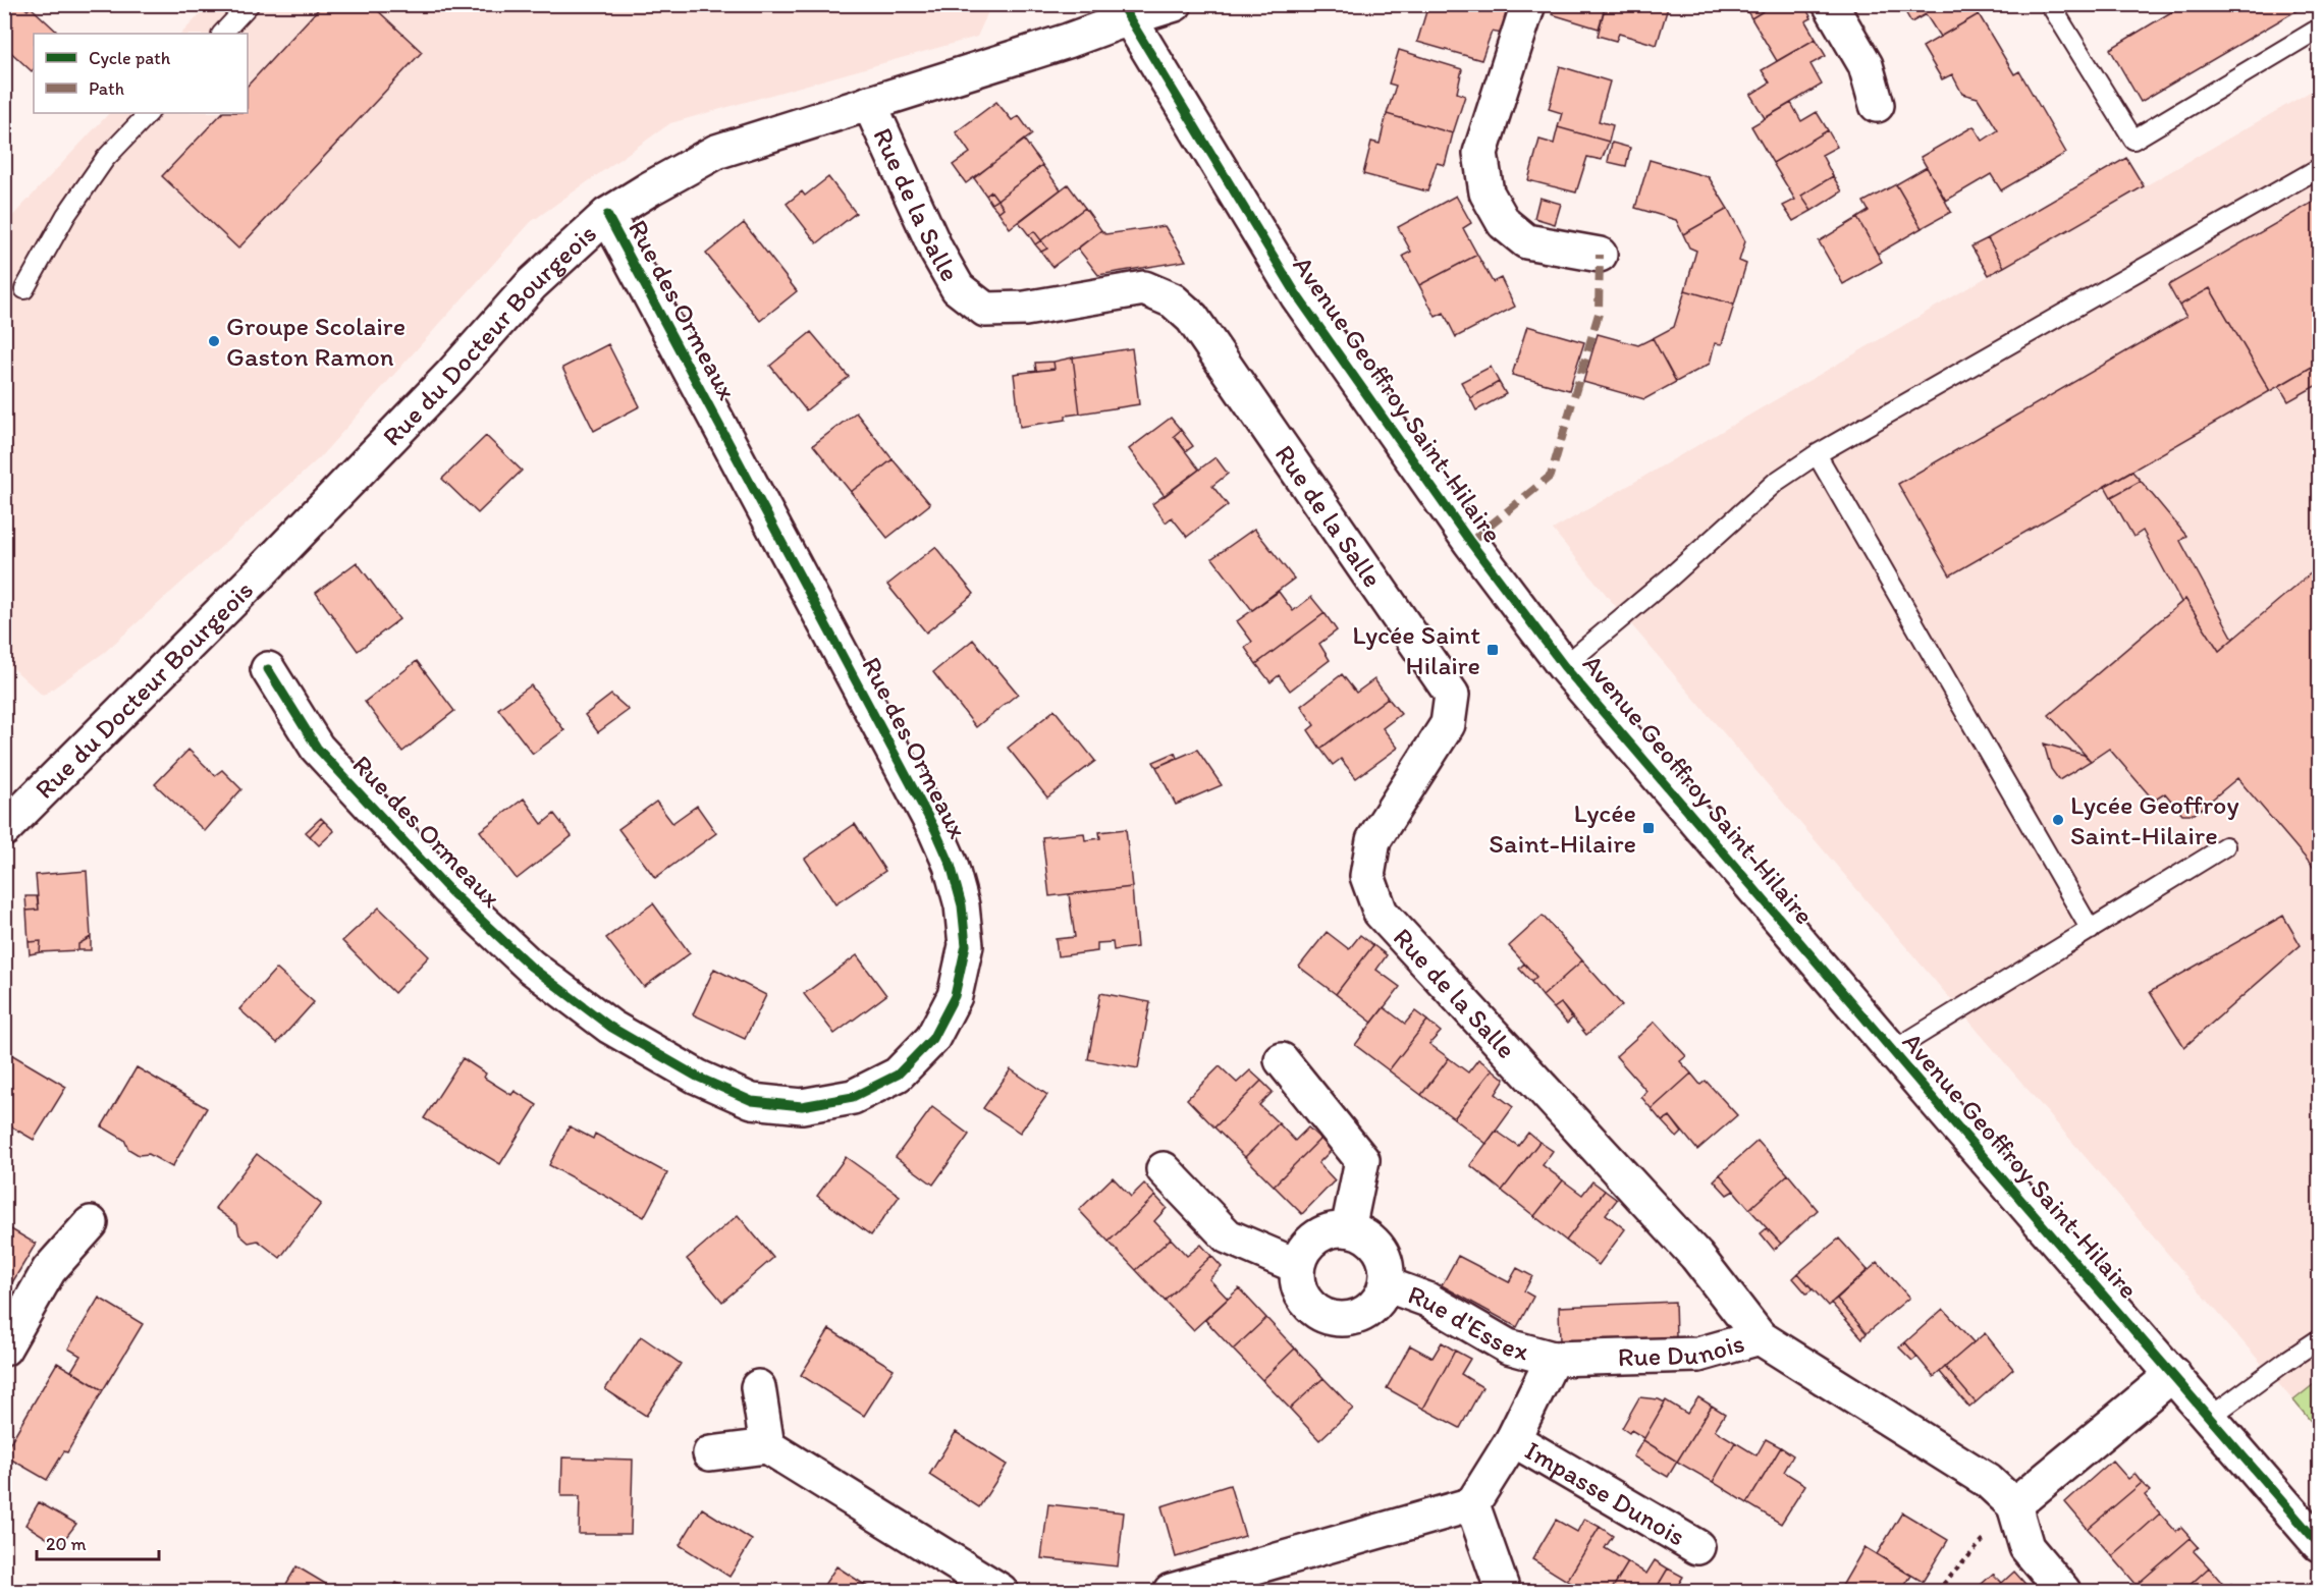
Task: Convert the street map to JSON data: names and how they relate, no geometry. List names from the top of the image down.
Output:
{
  "streets": {
    "street": [
      "Rue de la Salle",
      "Rue des Ormeaux",
      "Rue du Docteur Bourgeois",
      "Avenue Geoffroy Saint-Hilaire",
      "Rue d'Essex",
      "Rue Dunois",
      "Impasse Dunois"
    ]
  },
  "crossings": [
    ["Rue de la Salle", "Rue du Docteur Bourgeois"],
    ["Rue de la Salle", "Rue Dunois"],
    ["Rue des Ormeaux", "Rue du Docteur Bourgeois"],
    ["Rue du Docteur Bourgeois", "Avenue Geoffroy Saint-Hilaire"],
    ["Rue d'Essex", "Rue Dunois"]
  ],
  "places": {
    "other": ["Groupe Scolaire Gaston Ramon", "Lycée Geoffroy Saint-Hilaire"],
    "transit": ["Lycée Saint Hilaire", "Lycée Saint-Hilaire"]
  },
  "legend": ["Cycle path", "Path"],
  "scale_bar": "20 m"
}
